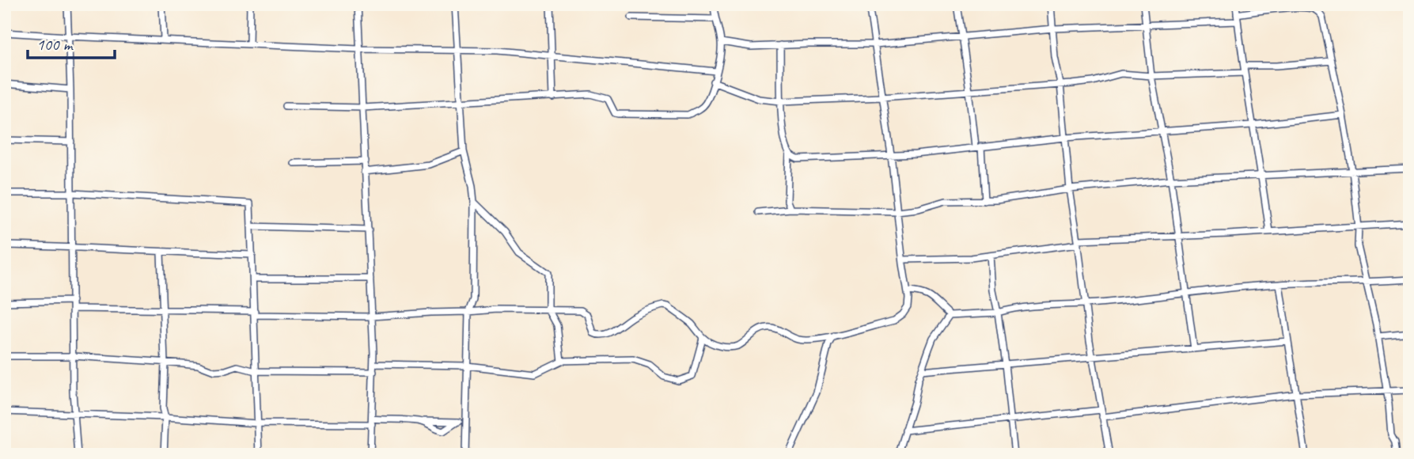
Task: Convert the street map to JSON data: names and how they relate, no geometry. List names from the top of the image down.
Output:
{
  "scale_bar": "100 m"
}
